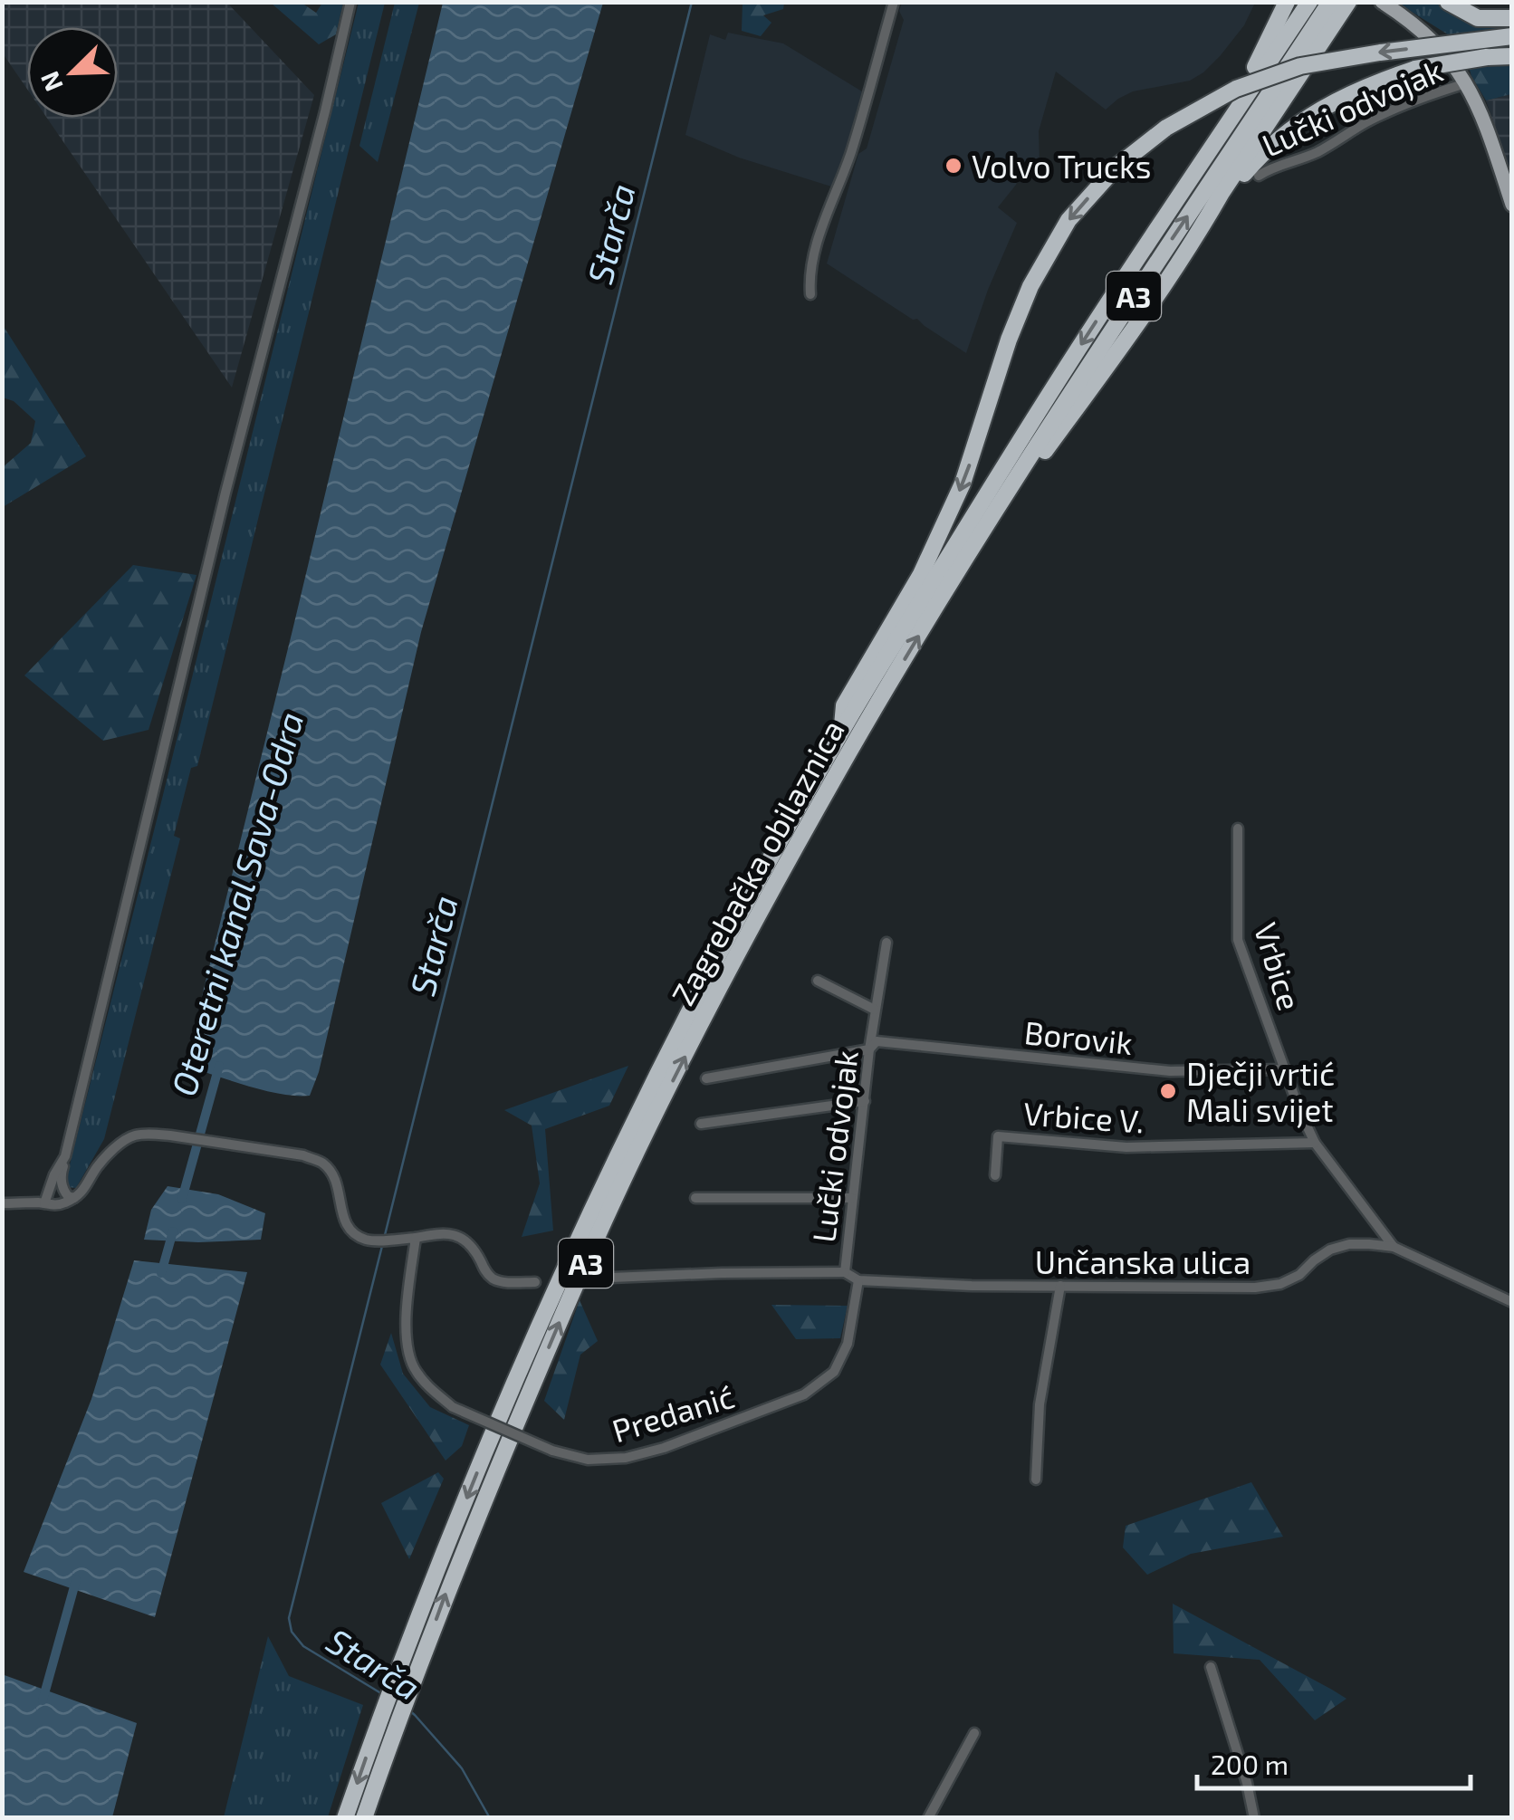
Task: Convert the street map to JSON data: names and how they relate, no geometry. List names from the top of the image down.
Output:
{
  "streets": {
    "highway": ["A3", "Zagrebačka obilaznica"],
    "street": [
      "Lučki odvojak",
      "Vrbice",
      "Borovik",
      "Vrbice V.",
      "Unčanska ulica",
      "Predanić"
    ]
  },
  "crossings": [
    ["Lučki odvojak", "Borovik"],
    ["Lučki odvojak", "Unčanska ulica"],
    ["Lučki odvojak", "Predanić"],
    ["Vrbice", "Borovik"],
    ["Vrbice", "Vrbice V."],
    ["Vrbice", "Unčanska ulica"],
    ["Unčanska ulica", "Predanić"]
  ],
  "water": ["Starča", "Oteretni kanal Sava-Odra"],
  "places": ["Volvo Trucks", "Dječji vrtić Mali svijet"],
  "scale_bar": "200 m",
  "north": "bottom left"
}
